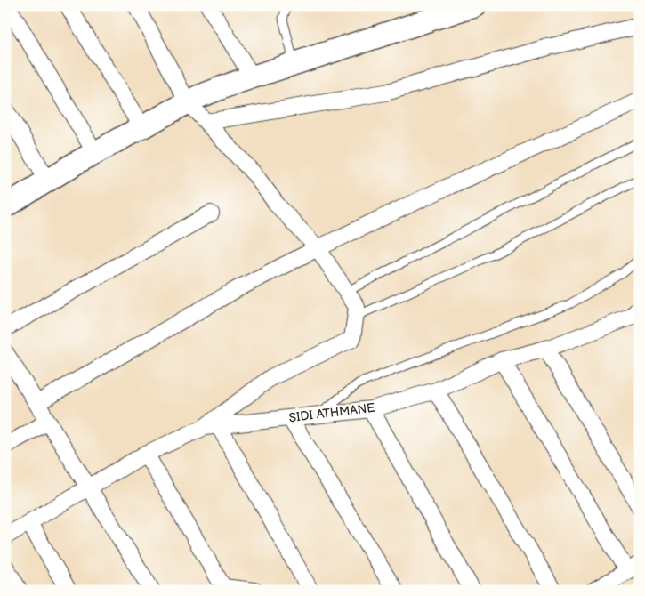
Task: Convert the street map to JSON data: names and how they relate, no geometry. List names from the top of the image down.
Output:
{
  "streets": {
    "street": ["SIDI ATHMANE"]
  }
}
